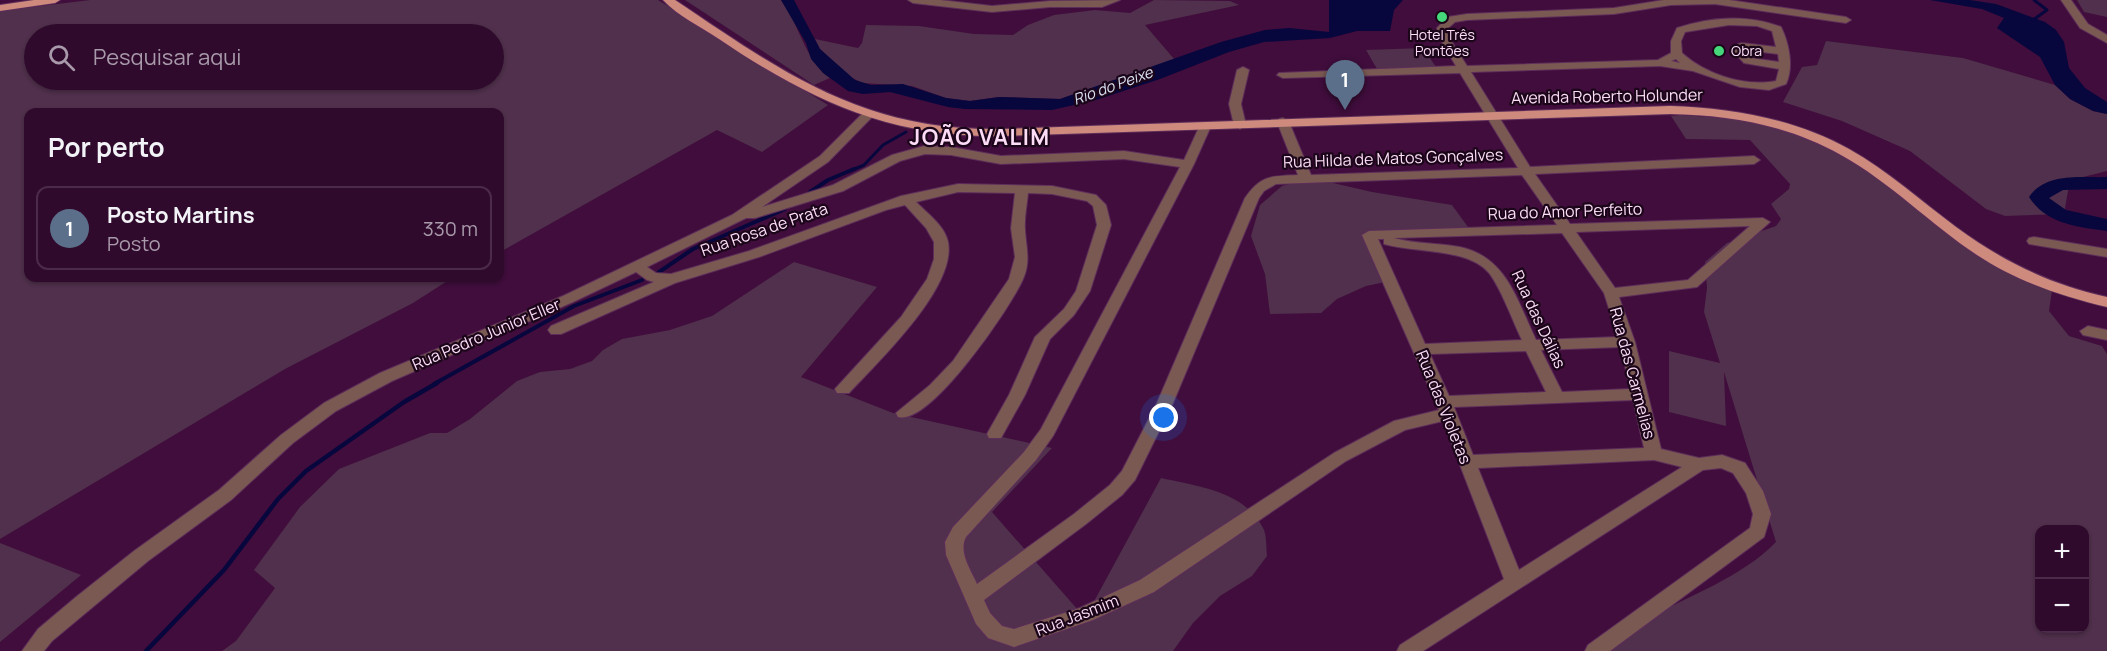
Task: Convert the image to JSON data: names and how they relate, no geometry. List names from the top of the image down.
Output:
{
  "streets": {
    "main road": ["Avenida Roberto Holunder"],
    "street": [
      "Rua Hilda de Matos Gonçalves",
      "Rua do Amor Perfeito",
      "Rua Rosa de Prata",
      "Rua das Dálias",
      "Rua Pedro Junior Eller",
      "Rua das Carmelias",
      "Rua das Violetas",
      "Rua Jasmim"
    ]
  },
  "crossings": [
    ["Avenida Roberto Holunder", "Rua Pedro Junior Eller"],
    ["Avenida Roberto Holunder", "Rua das Carmelias"],
    ["Avenida Roberto Holunder", "Rua Jasmim"],
    ["Rua Hilda de Matos Gonçalves", "Rua das Carmelias"],
    ["Rua Hilda de Matos Gonçalves", "Rua Jasmim"],
    ["Rua do Amor Perfeito", "Rua das Dálias"],
    ["Rua do Amor Perfeito", "Rua das Carmelias"],
    ["Rua do Amor Perfeito", "Rua das Violetas"],
    ["Rua Rosa de Prata", "Rua Pedro Junior Eller"],
    ["Rua Rosa de Prata", "Rua Jasmim"],
    ["Rua das Dálias", "Rua das Violetas"],
    ["Rua das Dálias", "Rua Jasmim"],
    ["Rua das Carmelias", "Rua Jasmim"],
    ["Rua das Violetas", "Rua Jasmim"]
  ],
  "districts": ["JOÃO VALIM"],
  "water": ["Rio do Peixe"],
  "places": ["Hotel Três Pontões", "Obra"],
  "page": {
    "search": "Pesquisar aqui",
    "pins": "1",
    "heading": "Por perto",
    "list": [
      {
        "mark": "1",
        "name": "Posto Martins",
        "note": "Posto",
        "value": "330 m"
      }
    ],
    "map_buttons": ["+", "−"]
  }
}
